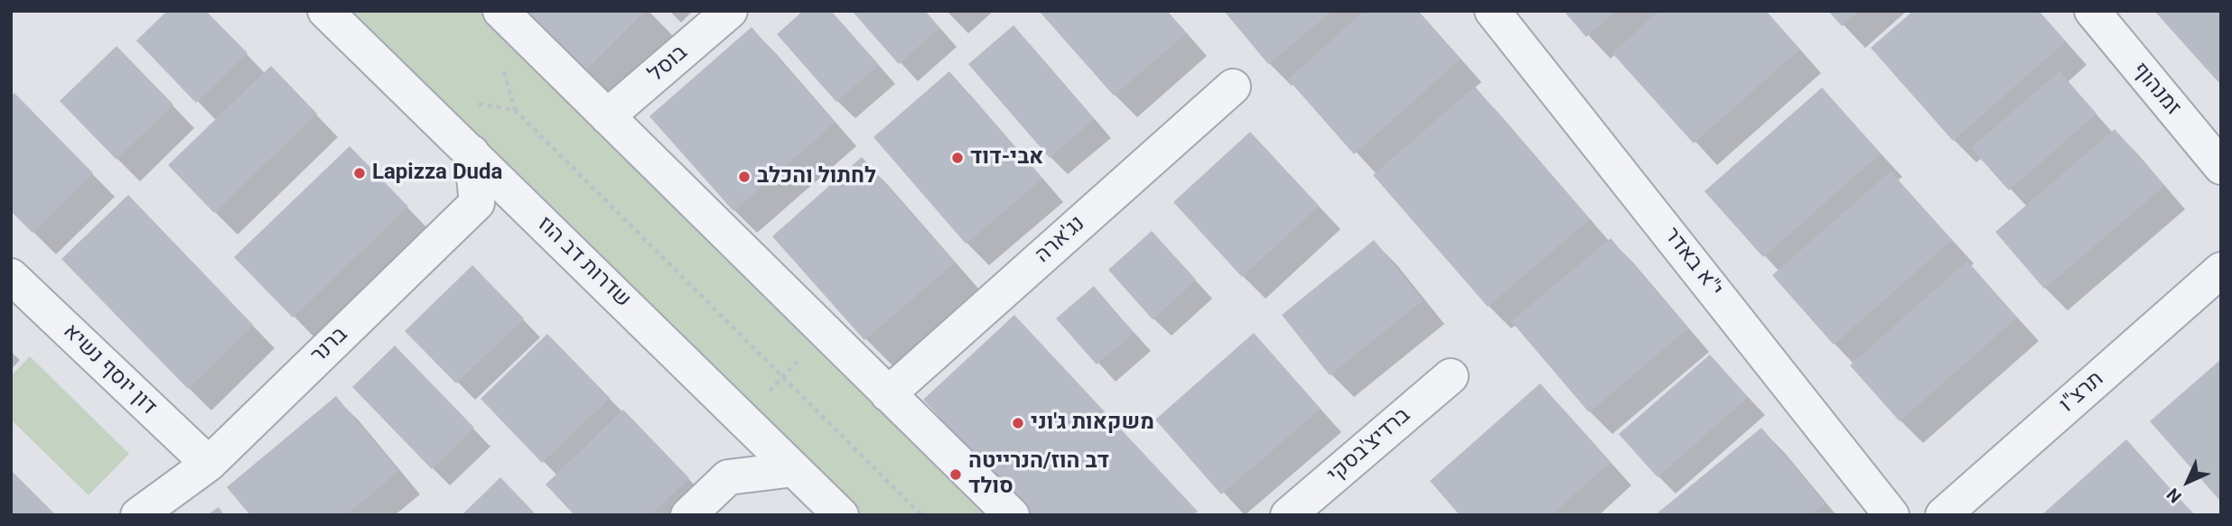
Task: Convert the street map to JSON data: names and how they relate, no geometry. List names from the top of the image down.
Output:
{
  "streets": {
    "street": [
      "בוסל",
      "זמנהוף",
      "נג'ארה",
      "שדרות דב הוז",
      "י\"א באדר",
      "ברנר",
      "דון יוסף נשיא",
      "תרצ\"ו",
      "ברדיצ'בסקי"
    ]
  },
  "crossings": [
    ["שדרות דב הוז", "ברנר"],
    ["ברנר", "דון יוסף נשיא"]
  ],
  "places": [
    "אבי-דוד",
    "Lapizza Duda",
    "לחתול והכלב",
    "משקאות ג'וני",
    "דב הוז/הנרייטה סולד"
  ],
  "north": "bottom left"
}
